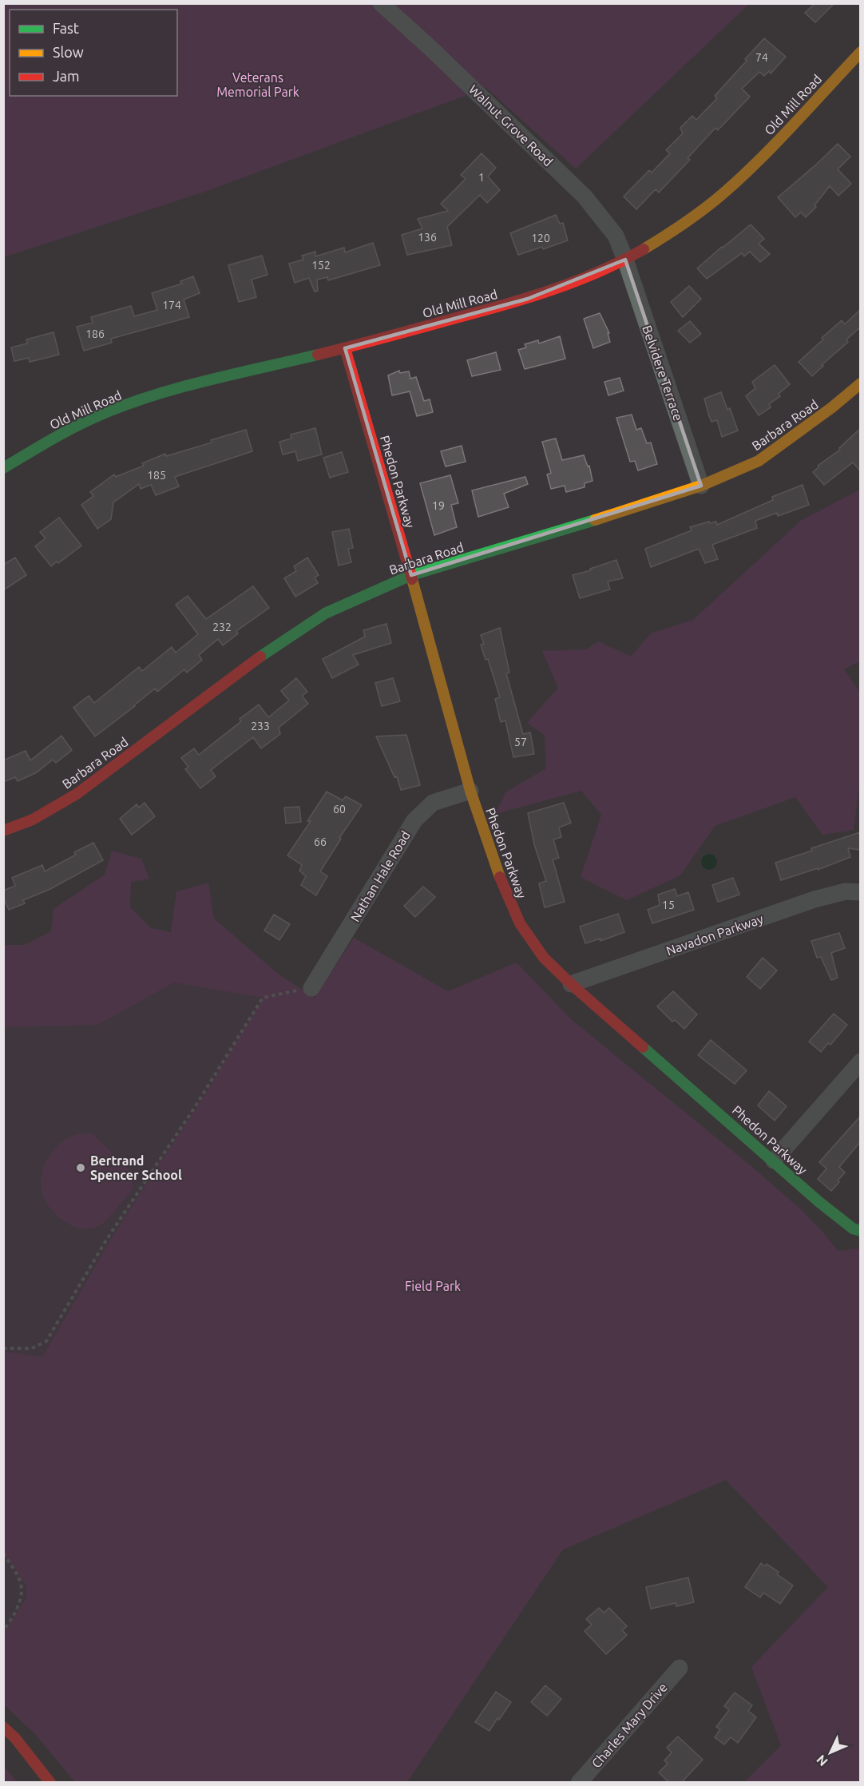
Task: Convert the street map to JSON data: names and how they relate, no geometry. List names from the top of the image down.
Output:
{
  "streets": {
    "street": [
      "Old Mill Road",
      "Walnut Grove Road",
      "Belvidere Terrace",
      "Barbara Road",
      "Phedon Parkway",
      "Nathan Hale Road",
      "Navadon Parkway",
      "Charles Mary Drive"
    ]
  },
  "crossings": [
    ["Old Mill Road", "Walnut Grove Road"],
    ["Old Mill Road", "Belvidere Terrace"],
    ["Old Mill Road", "Phedon Parkway"],
    ["Walnut Grove Road", "Belvidere Terrace"],
    ["Belvidere Terrace", "Barbara Road"],
    ["Barbara Road", "Phedon Parkway"],
    ["Phedon Parkway", "Nathan Hale Road"],
    ["Phedon Parkway", "Navadon Parkway"]
  ],
  "parks": ["Veterans Memorial Park", "Field Park"],
  "places": ["Bertrand Spencer School"],
  "house_numbers": [
    "74",
    "1",
    "136",
    "120",
    "152",
    "174",
    "186",
    "185",
    "19",
    "232",
    "233",
    "57",
    "60",
    "66",
    "15"
  ],
  "legend": ["Fast", "Slow", "Jam"],
  "north": "bottom left"
}
